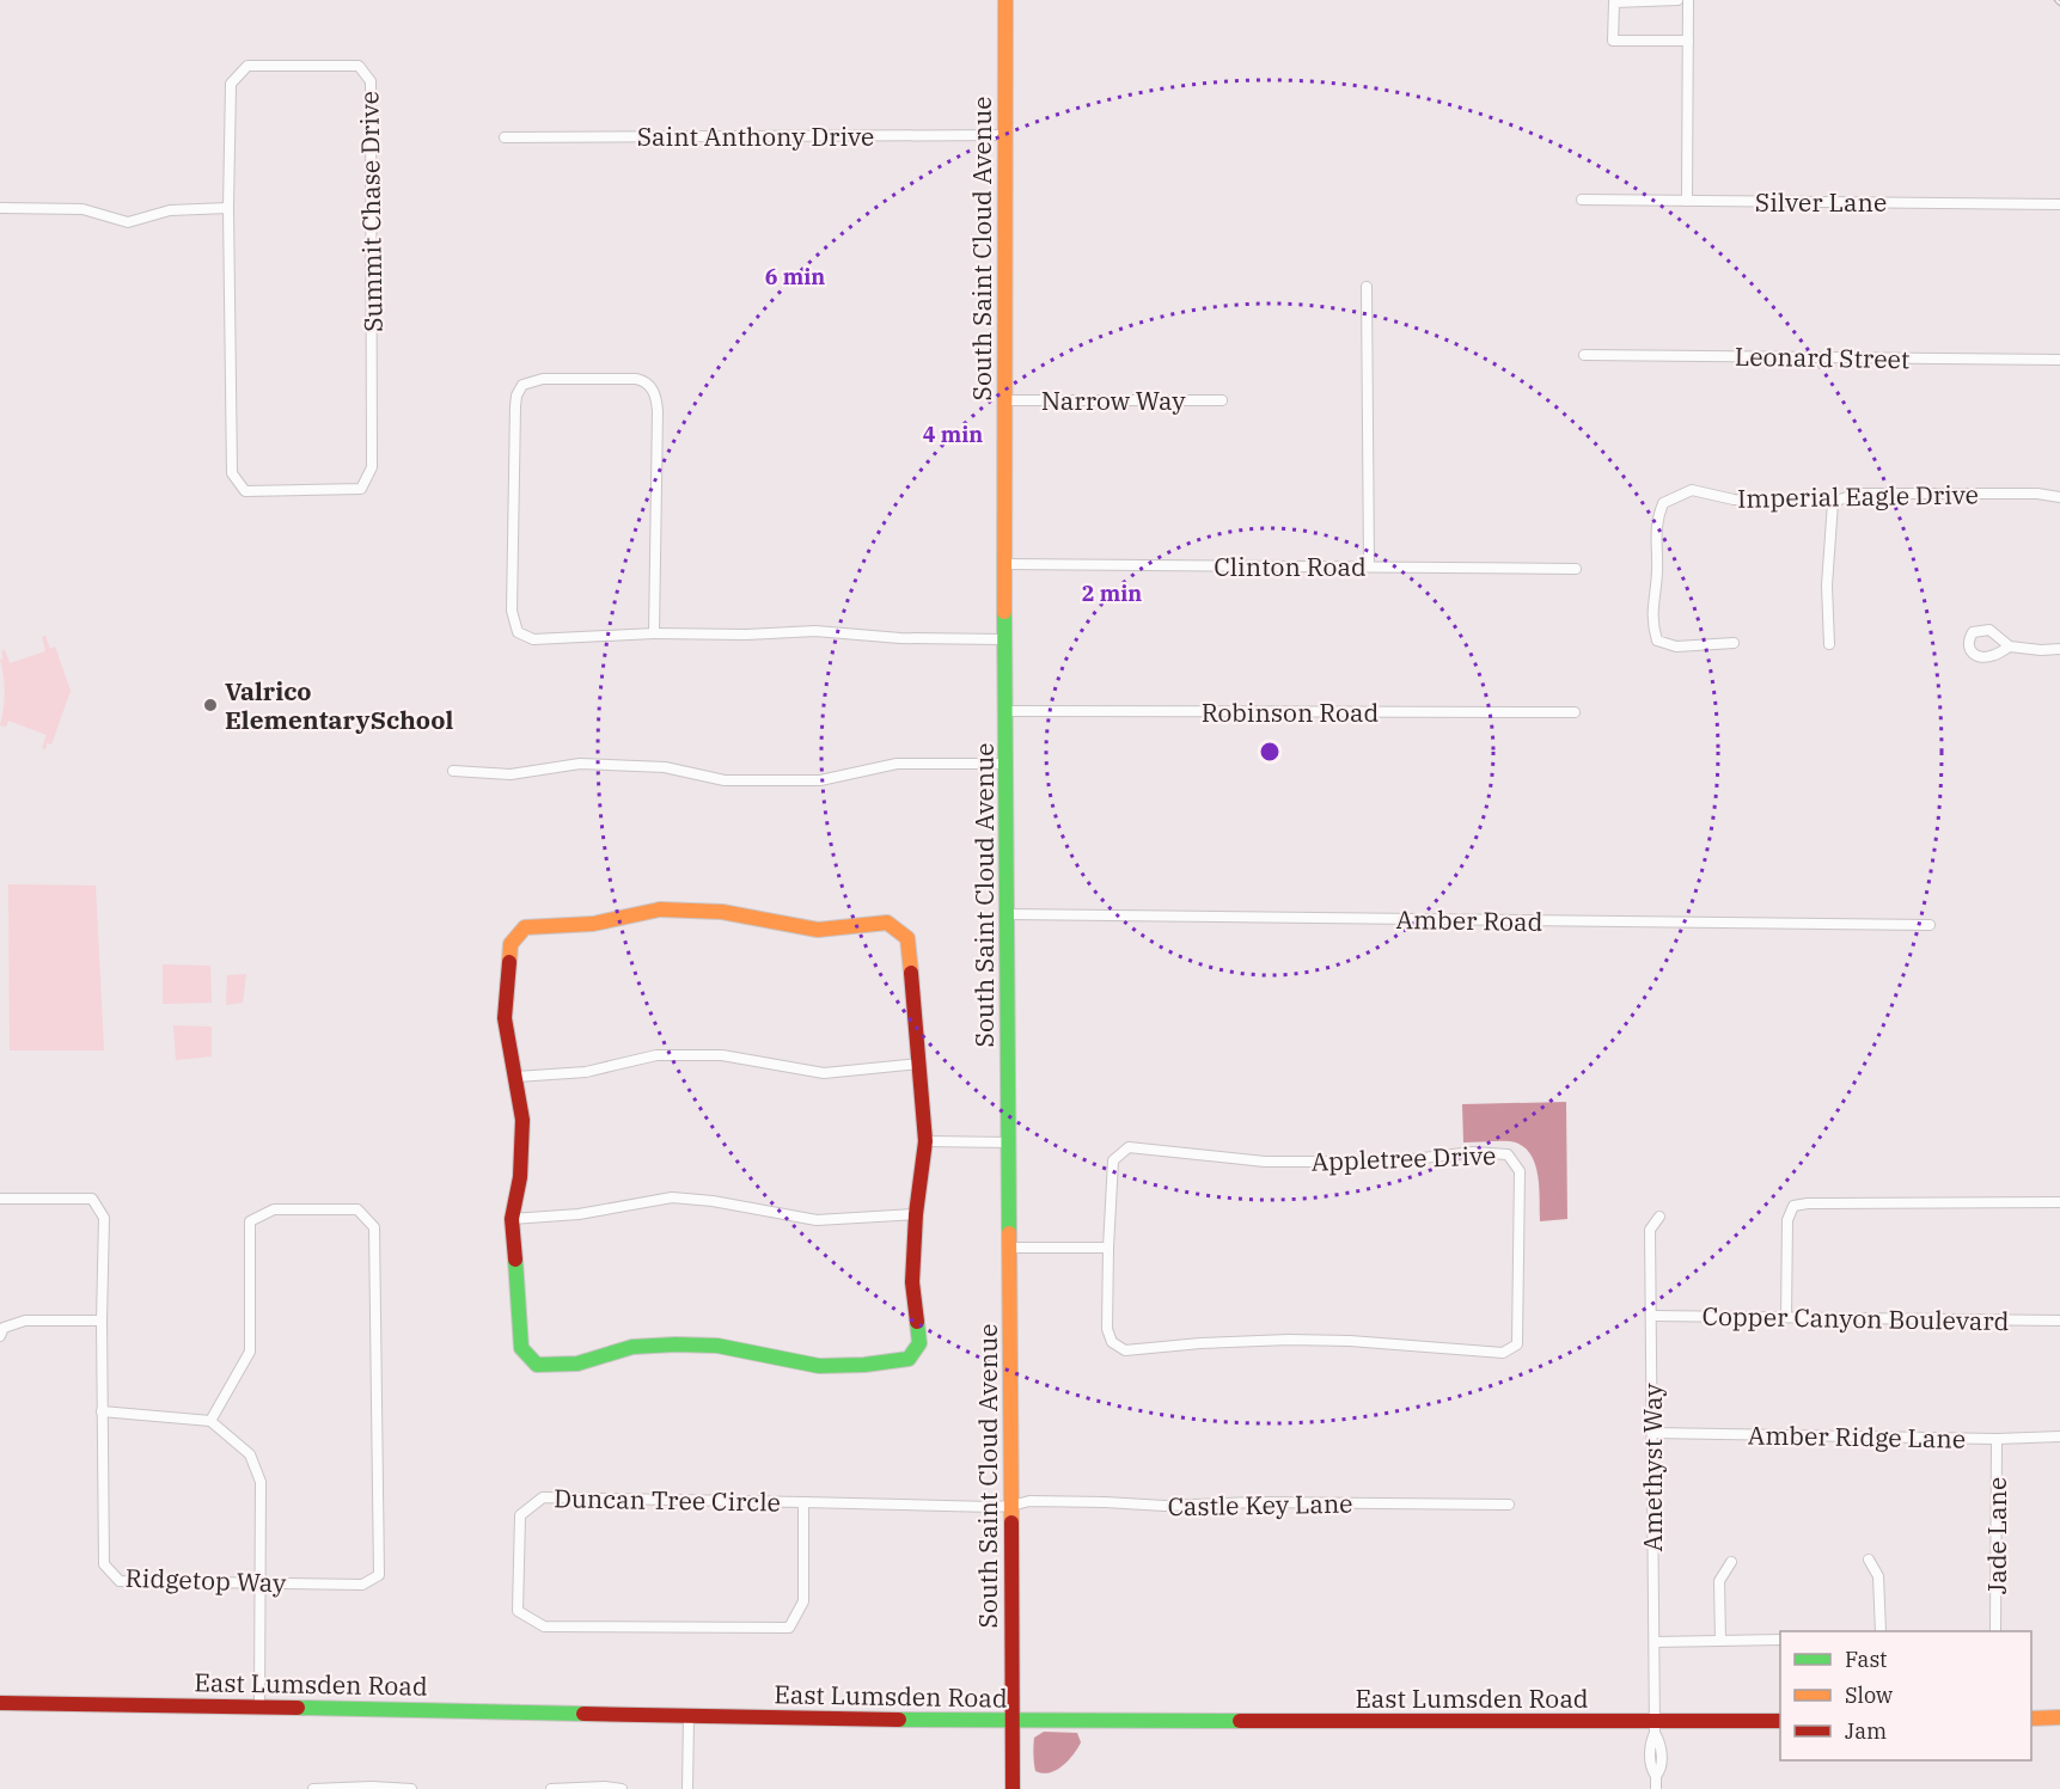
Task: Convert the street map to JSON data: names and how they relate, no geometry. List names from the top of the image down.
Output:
{
  "streets": {
    "street": [
      "Saint Anthony Drive",
      "Silver Lane",
      "Summit Chase Drive",
      "South Saint Cloud Avenue",
      "Leonard Street",
      "Narrow Way",
      "Imperial Eagle Drive",
      "Clinton Road",
      "Robinson Road",
      "Amber Road",
      "Appletree Drive",
      "Copper Canyon Boulevard",
      "Amber Ridge Lane",
      "Amethyst Way",
      "Duncan Tree Circle",
      "Castle Key Lane",
      "Jade Lane",
      "Ridgetop Way",
      "East Lumsden Road"
    ]
  },
  "crossings": [
    ["Saint Anthony Drive", "South Saint Cloud Avenue"],
    ["South Saint Cloud Avenue", "Narrow Way"],
    ["South Saint Cloud Avenue", "Clinton Road"],
    ["South Saint Cloud Avenue", "Robinson Road"],
    ["South Saint Cloud Avenue", "Amber Road"],
    ["South Saint Cloud Avenue", "Duncan Tree Circle"],
    ["South Saint Cloud Avenue", "Castle Key Lane"],
    ["South Saint Cloud Avenue", "East Lumsden Road"],
    ["Copper Canyon Boulevard", "Amethyst Way"],
    ["Amber Ridge Lane", "Amethyst Way"],
    ["Amber Ridge Lane", "Jade Lane"],
    ["Amethyst Way", "East Lumsden Road"],
    ["Duncan Tree Circle", "Castle Key Lane"]
  ],
  "places": ["Valrico ElementarySchool"],
  "legend": ["Fast", "Slow", "Jam"],
  "rings": ["6 min", "4 min", "2 min"]
}
